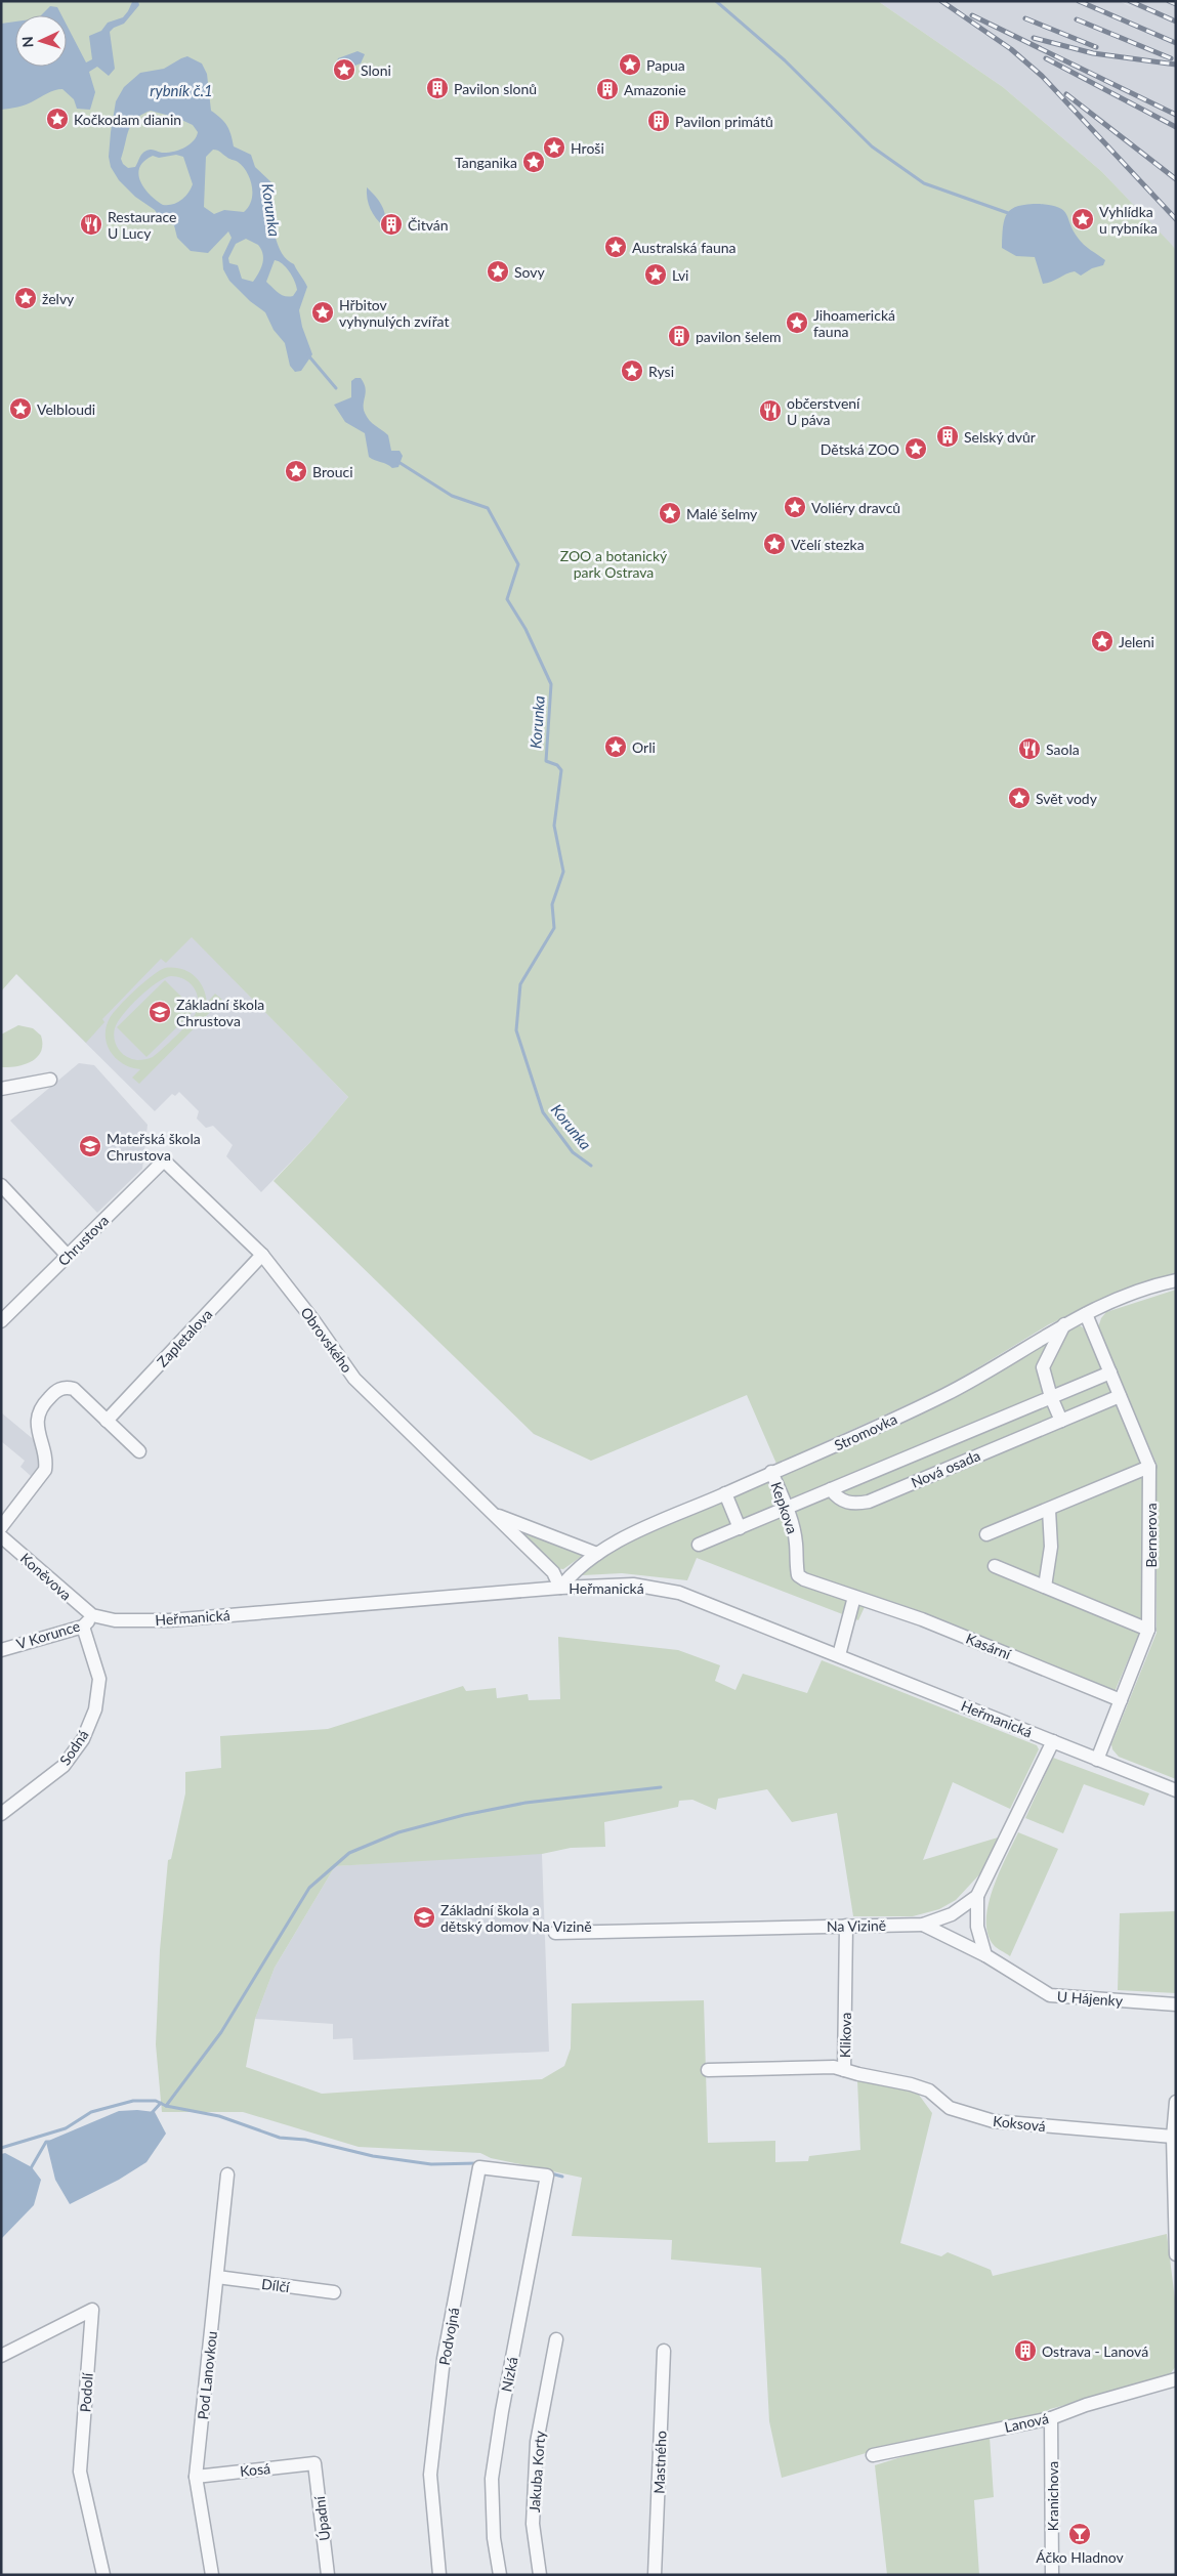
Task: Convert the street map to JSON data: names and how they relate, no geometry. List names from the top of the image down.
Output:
{
  "streets": {
    "street": [
      "Chrustova",
      "Zapletalova",
      "Obrovského",
      "Stromovka",
      "Nová osada",
      "Kepkova",
      "Bernerova",
      "Koněvova",
      "Heřmanická",
      "V Korunce",
      "Kasární",
      "Sodná",
      "Na Vizině",
      "U Hájenky",
      "Klikova",
      "Koksová",
      "Dílčí",
      "Podvojná",
      "Nízká",
      "Pod Lanovkou",
      "Podolí",
      "Lanová",
      "Mastného",
      "Kosá",
      "Jakuba Korty",
      "Kranichova",
      "Úpadní"
    ]
  },
  "crossings": [
    ["Chrustova", "Obrovského"],
    ["Zapletalova", "Obrovského"],
    ["Obrovského", "Stromovka"],
    ["Obrovského", "Heřmanická"],
    ["Stromovka", "Kepkova"],
    ["Stromovka", "Bernerova"],
    ["Stromovka", "Heřmanická"],
    ["Nová osada", "Kepkova"],
    ["Nová osada", "Bernerova"],
    ["Kepkova", "Kasární"],
    ["Bernerova", "Heřmanická"],
    ["Bernerova", "Kasární"],
    ["Koněvova", "Heřmanická"],
    ["Koněvova", "V Korunce"],
    ["Heřmanická", "V Korunce"],
    ["Heřmanická", "Na Vizině"],
    ["V Korunce", "Sodná"],
    ["Na Vizině", "U Hájenky"],
    ["Na Vizině", "Klikova"],
    ["Klikova", "Koksová"],
    ["Dílčí", "Pod Lanovkou"],
    ["Podvojná", "Nízká"],
    ["Pod Lanovkou", "Kosá"],
    ["Lanová", "Kranichova"],
    ["Kosá", "Úpadní"]
  ],
  "water": ["rybník č.1", "Korunka"],
  "parks": ["ZOO a botanický park Ostrava"],
  "places": {
    "place": [
      "Papua",
      "Sloni",
      "Kočkodam dianin",
      "Hroši",
      "Tanganika",
      "Vyhlídka u rybníka",
      "Australská fauna",
      "Sovy",
      "Lvi",
      "želvy",
      "Hřbitov vyhynulých zvířat",
      "Jihoamerická fauna",
      "Rysi",
      "Velbloudi",
      "Dětská ZOO",
      "Brouci",
      "Voliéry dravců",
      "Malé šelmy",
      "Včelí stezka",
      "Jeleni",
      "Orli",
      "Svět vody"
    ],
    "building": [
      "Pavilon slonů",
      "Amazonie",
      "Pavilon primátů",
      "Čitván",
      "pavilon šelem",
      "Selský dvůr",
      "Ostrava - Lanová"
    ],
    "restaurant": ["Restaurace U Lucy", "občerstvení U páva", "Saola"],
    "school or university": ["Základní škola Chrustova", "Mateřská škola Chrustova", "Základní škola a dětský domov Na Vizině"],
    "bar": ["Áčko Hladnov"]
  },
  "north": "left"
}
